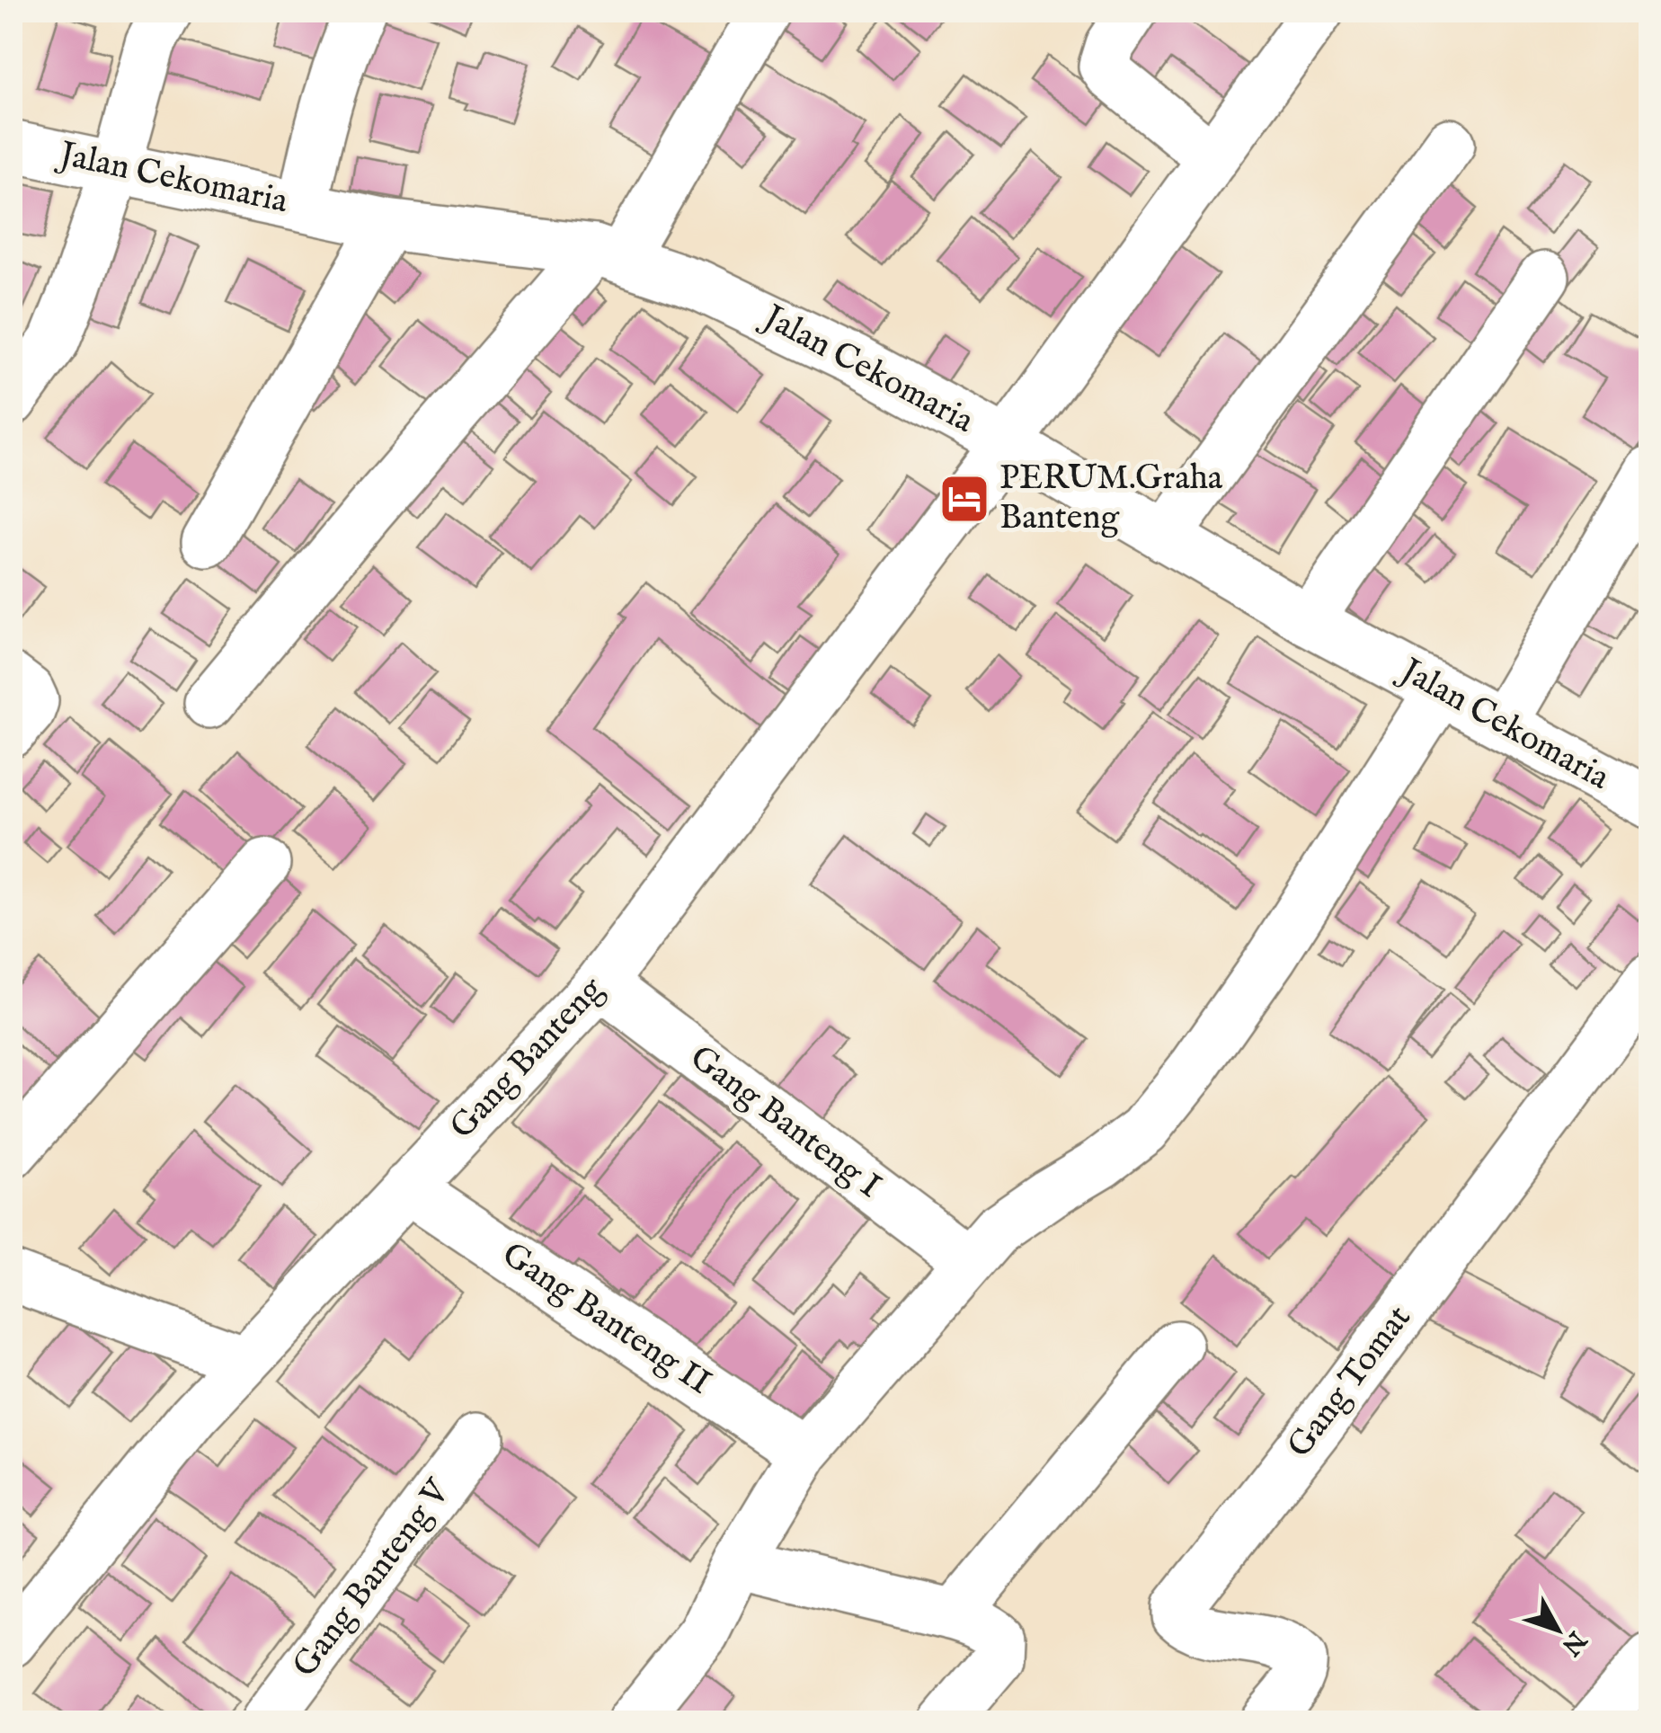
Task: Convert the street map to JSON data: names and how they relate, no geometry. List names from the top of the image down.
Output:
{
  "streets": {
    "street": [
      "Jalan Cekomaria",
      "Gang Banteng",
      "Gang Banteng I",
      "Gang Banteng II",
      "Gang Tomat",
      "Gang Banteng V"
    ]
  },
  "crossings": [
    ["Jalan Cekomaria", "Gang Banteng"],
    ["Gang Banteng", "Gang Banteng I"],
    ["Gang Banteng", "Gang Banteng II"]
  ],
  "places": {
    "hotel": ["PERUM.Graha Banteng"]
  },
  "north": "bottom right"
}
